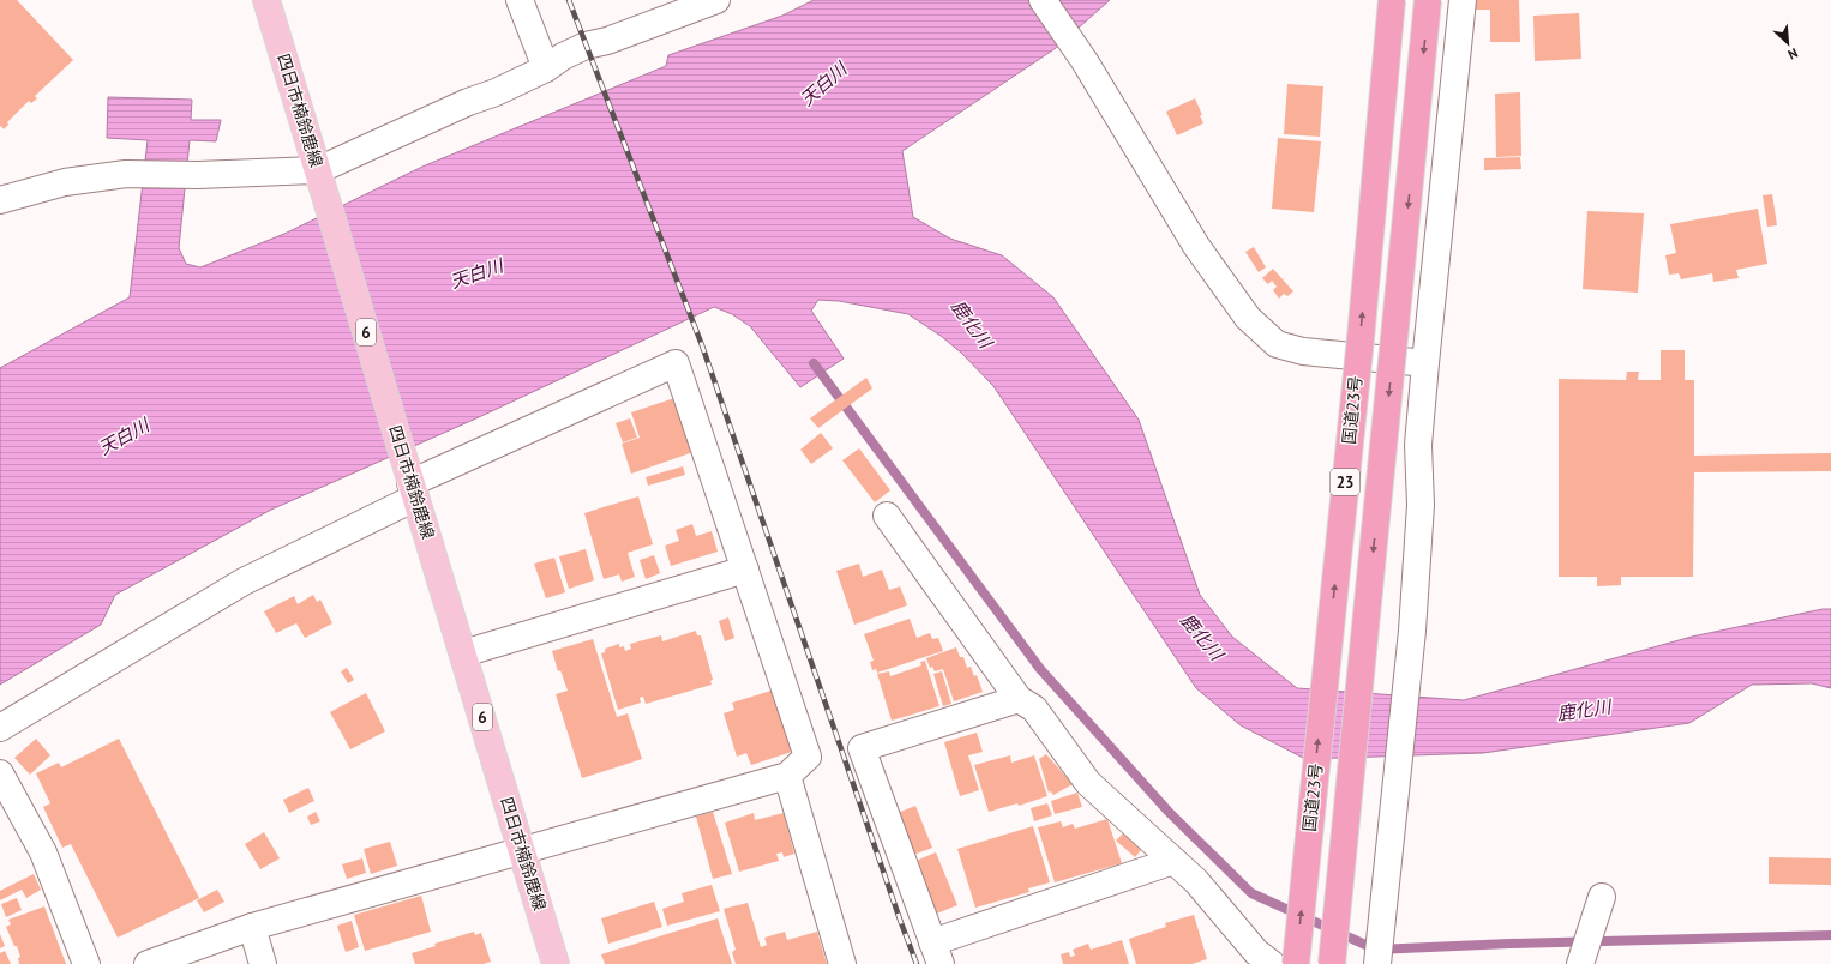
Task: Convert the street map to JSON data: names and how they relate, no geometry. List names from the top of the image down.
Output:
{
  "streets": {
    "highway": ["国道23号", "23"],
    "main road": ["四日市楠鈴鹿線", "6"]
  },
  "water": ["天白川", "鹿化川"],
  "north": "bottom right"
}
